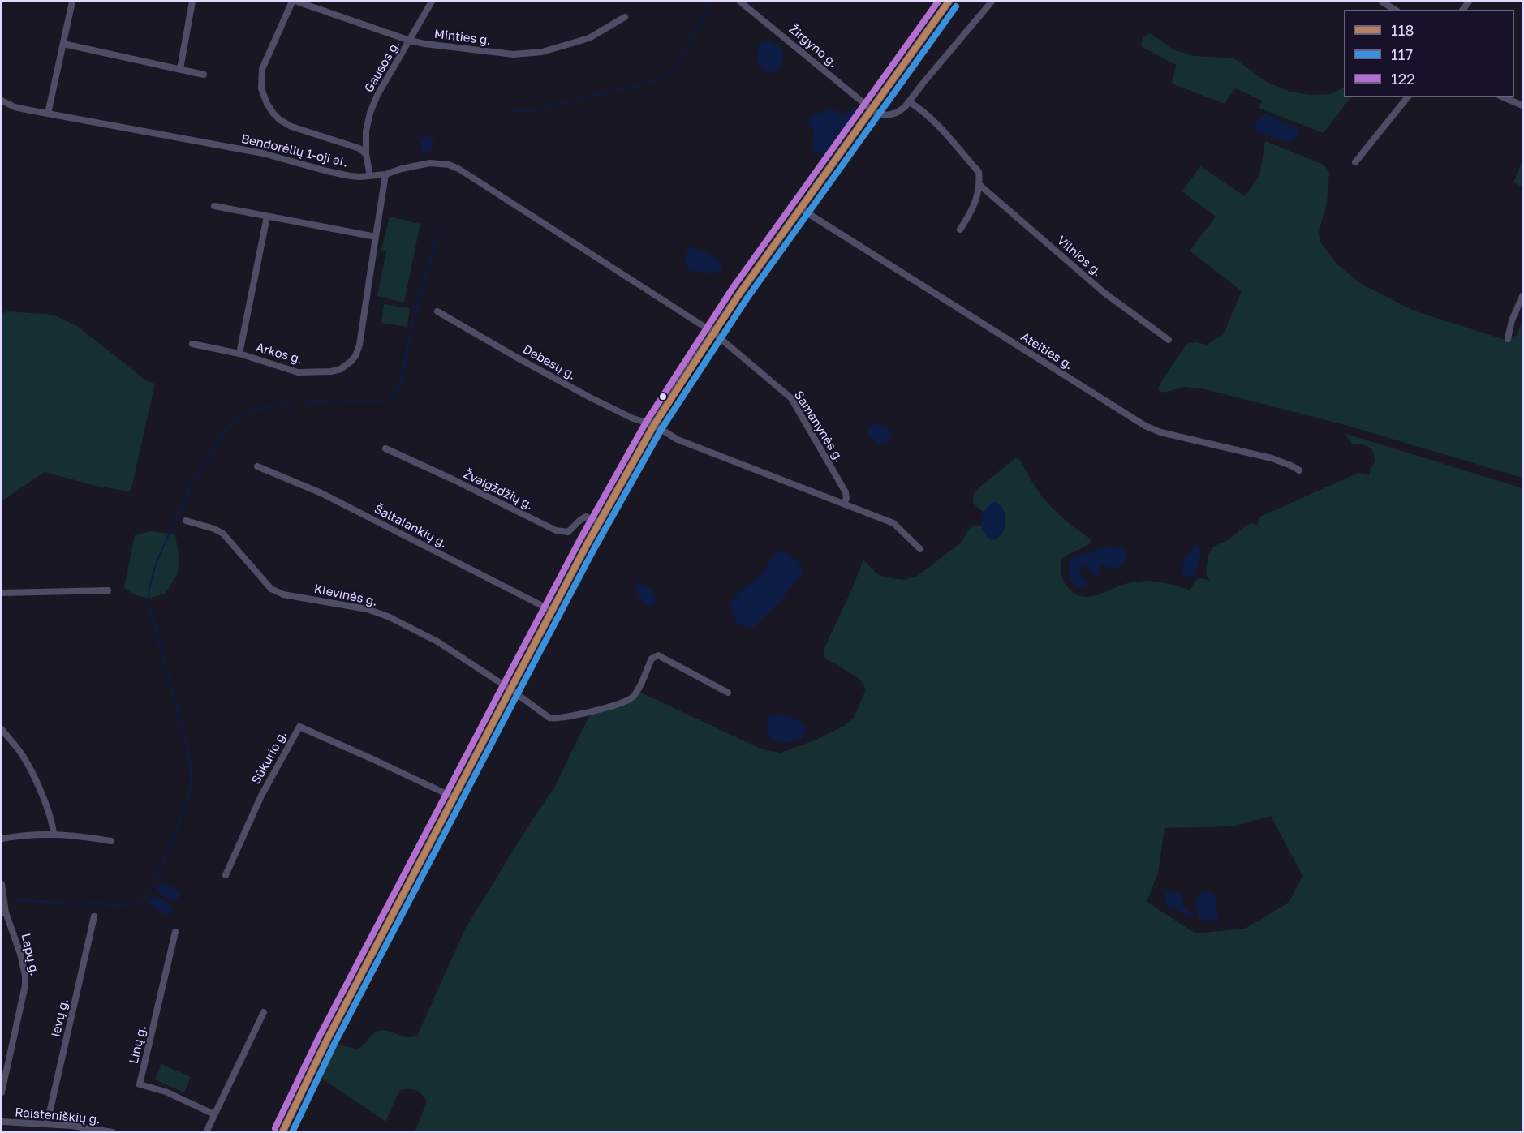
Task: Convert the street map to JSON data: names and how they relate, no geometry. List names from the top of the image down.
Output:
{
  "streets": {
    "street": [
      "Minties g.",
      "Žirgyno g.",
      "Gausos g.",
      "Bendorėlių 1-oji al.",
      "Vilnios g.",
      "Ateities g.",
      "Arkos g.",
      "Debesų g.",
      "Samanynės g.",
      "Žvaigždžių g.",
      "Šaltalankių g.",
      "Klevinės g.",
      "Sūkurio g.",
      "Lapų g.",
      "Ievų g.",
      "Linų g.",
      "Raisteniškių g."
    ]
  },
  "crossings": [
    ["Minties g.", "Gausos g."],
    ["Gausos g.", "Bendorėlių 1-oji al."],
    ["Bendorėlių 1-oji al.", "Arkos g."],
    ["Bendorėlių 1-oji al.", "Samanynės g."],
    ["Ievų g.", "Raisteniškių g."]
  ],
  "lines": ["transit line 118", "transit line 122", "transit line 117"],
  "legend": ["118", "117", "122"]
}
